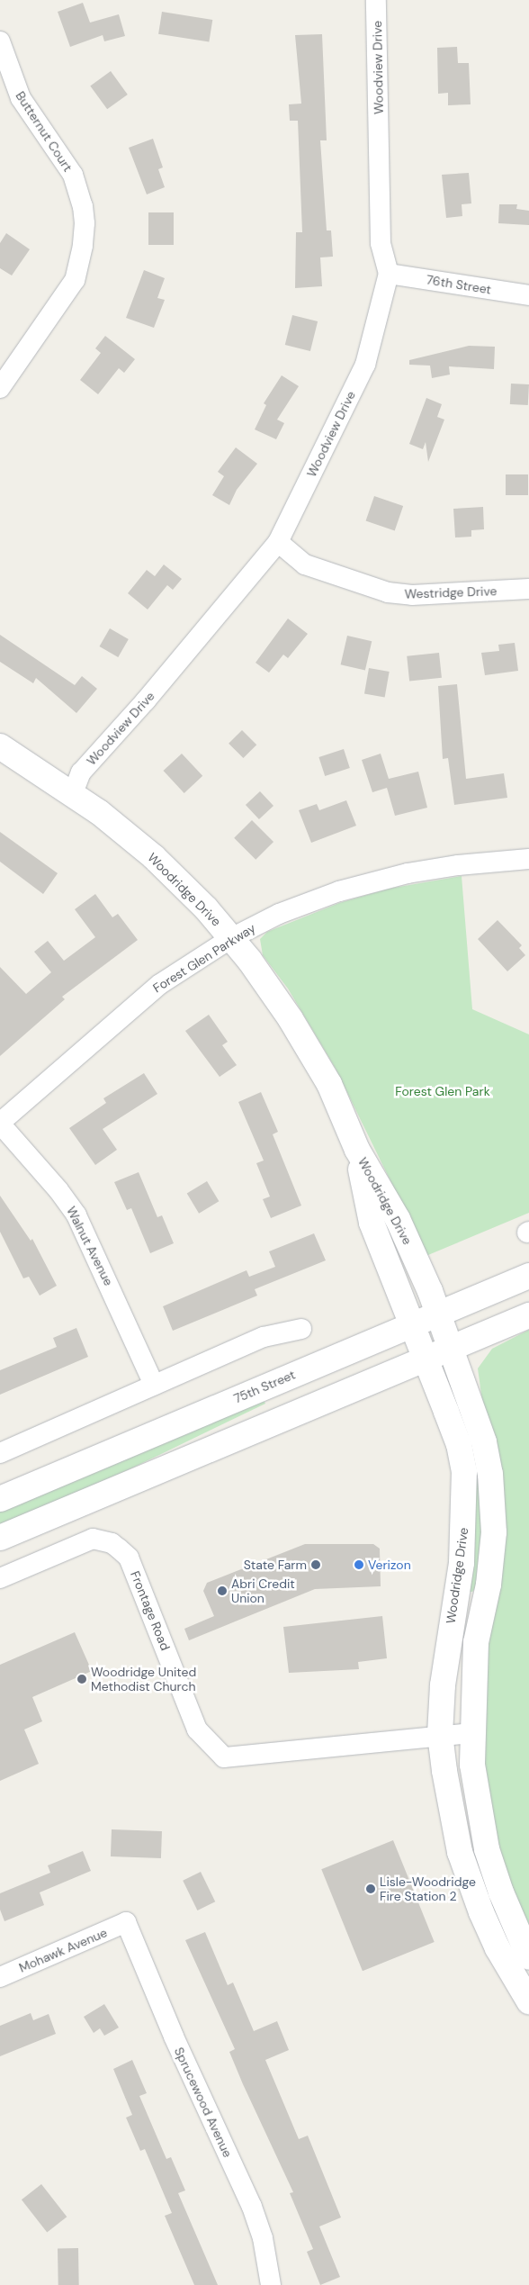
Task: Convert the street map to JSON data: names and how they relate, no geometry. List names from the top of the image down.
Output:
{
  "streets": {
    "street": [
      "Woodview Drive",
      "Butternut Court",
      "76th Street",
      "Westridge Drive",
      "Woodridge Drive",
      "Forest Glen Parkway",
      "Walnut Avenue",
      "75th Street",
      "Frontage Road",
      "Mohawk Avenue",
      "Sprucewood Avenue"
    ]
  },
  "crossings": [
    ["Woodview Drive", "76th Street"],
    ["Woodview Drive", "Westridge Drive"],
    ["Woodview Drive", "Woodridge Drive"],
    ["Woodridge Drive", "Forest Glen Parkway"],
    ["Woodridge Drive", "75th Street"],
    ["Woodridge Drive", "Frontage Road"],
    ["Forest Glen Parkway", "Walnut Avenue"],
    ["Mohawk Avenue", "Sprucewood Avenue"]
  ],
  "parks": ["Forest Glen Park"],
  "places": [
    "State Farm",
    "Verizon",
    "Abri Credit Union",
    "Woodridge United Methodist Church",
    "Lisle-Woodridge Fire Station 2"
  ]
}
